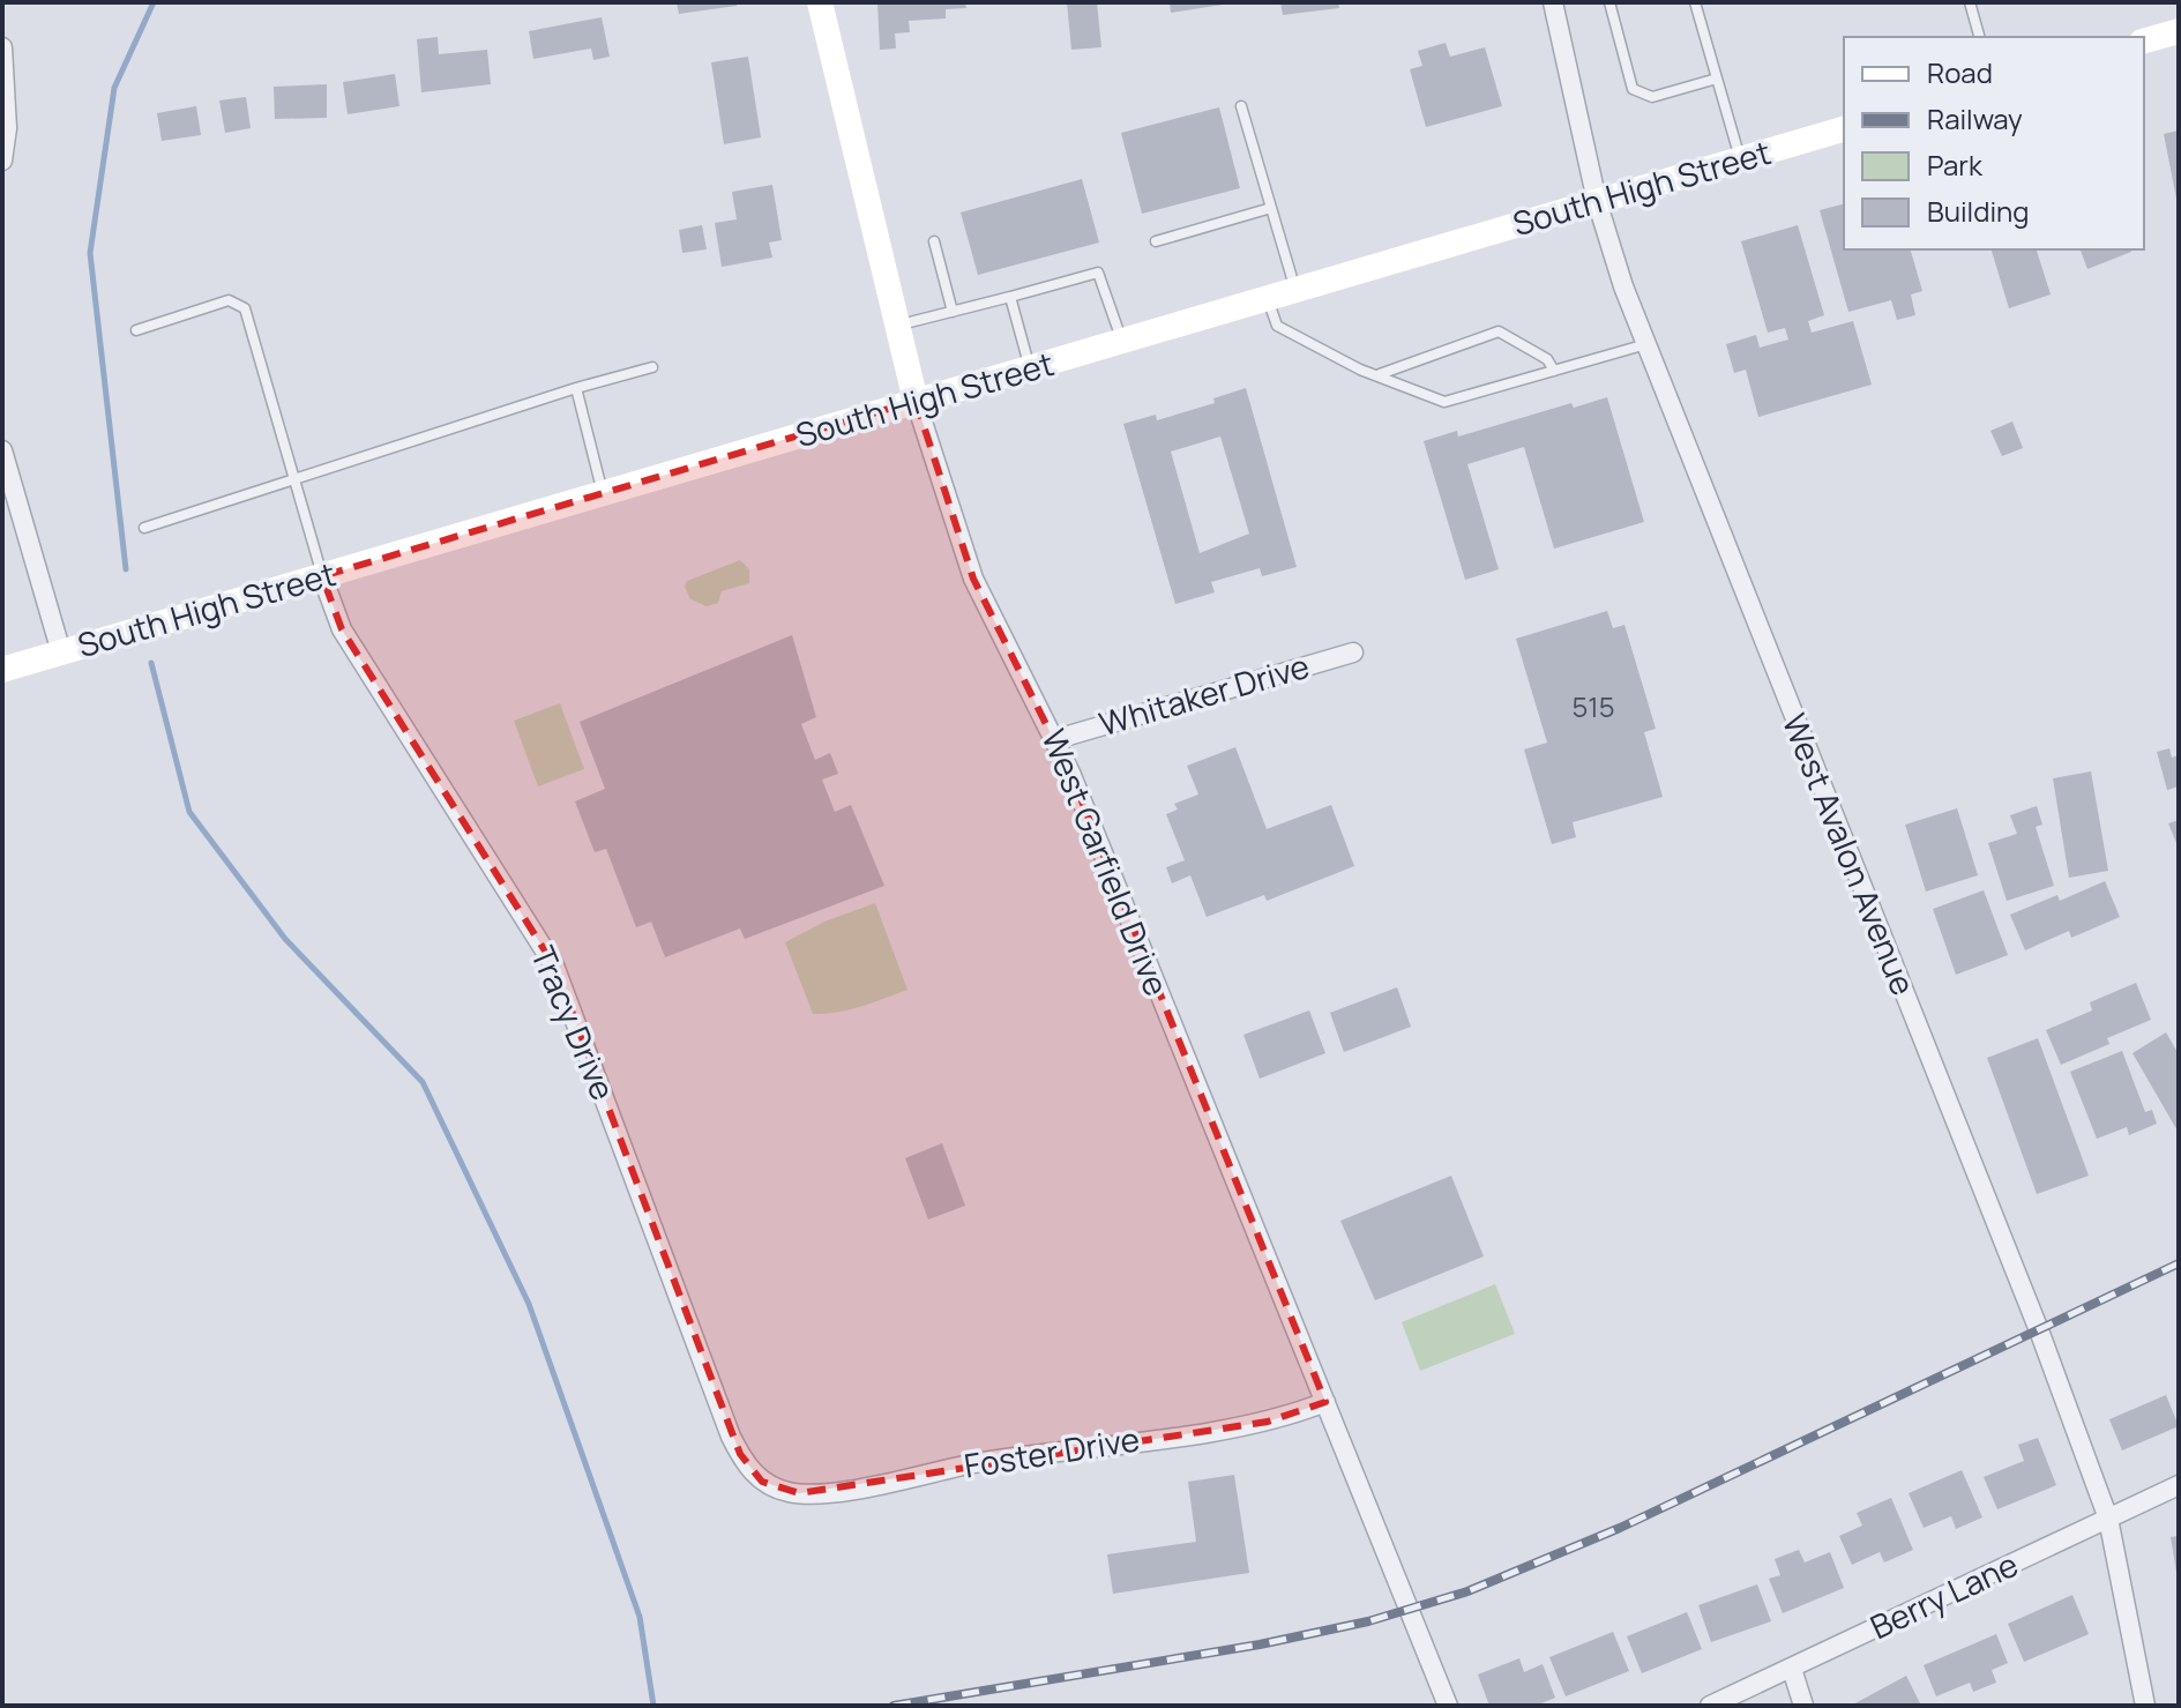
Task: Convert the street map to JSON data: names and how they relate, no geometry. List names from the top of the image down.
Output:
{
  "streets": {
    "main road": ["South High Street", "West Garfield Drive"],
    "street": [
      "Whitaker Drive",
      "West Avalon Avenue",
      "Tracy Drive",
      "Foster Drive",
      "Berry Lane"
    ]
  },
  "crossings": [
    ["South High Street", "West Avalon Avenue"],
    ["South High Street", "West Garfield Drive"],
    ["South High Street", "Tracy Drive"],
    ["Whitaker Drive", "West Garfield Drive"],
    ["West Avalon Avenue", "Berry Lane"],
    ["West Garfield Drive", "Foster Drive"],
    ["Tracy Drive", "Foster Drive"]
  ],
  "house_numbers": ["515"],
  "legend": [
    "Road",
    "Railway",
    "Park",
    "Building"
  ]
}
